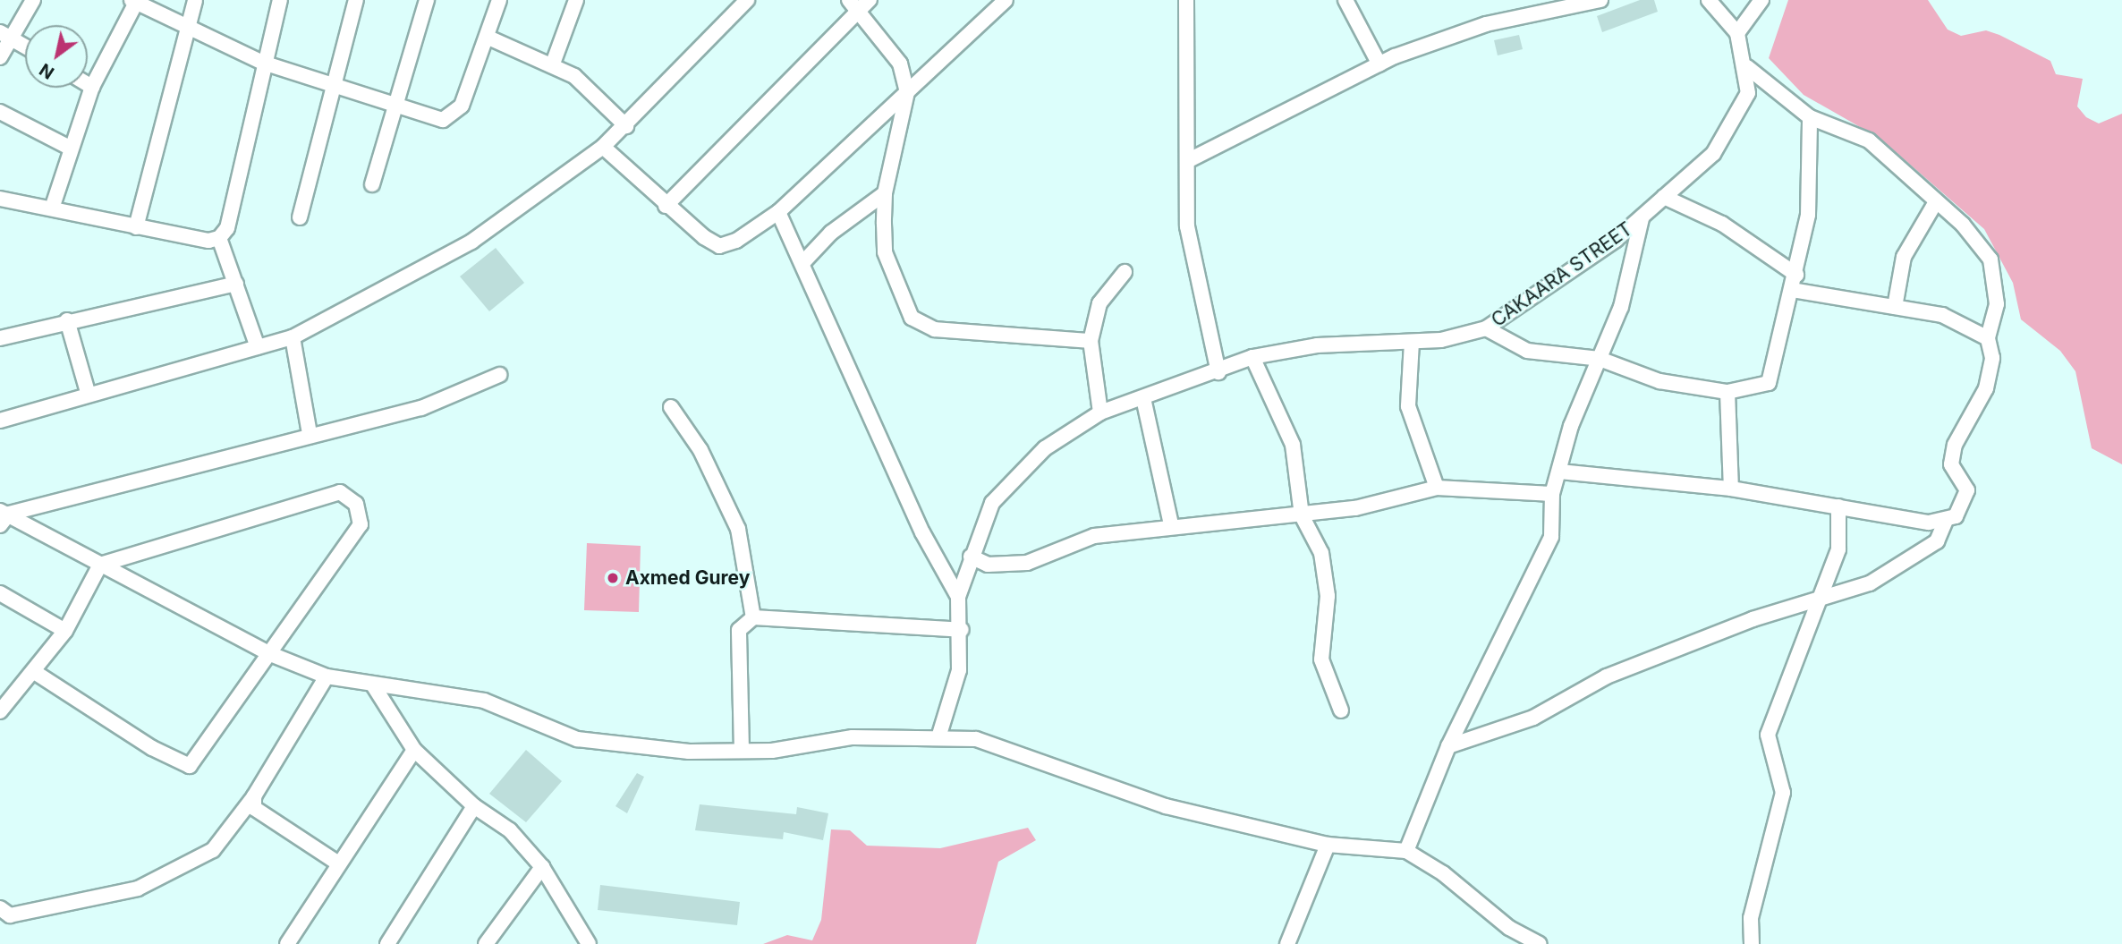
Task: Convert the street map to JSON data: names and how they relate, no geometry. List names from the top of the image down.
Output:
{
  "streets": {
    "street": ["CAKAARA STREET"]
  },
  "places": ["Axmed Gurey"],
  "north": "bottom left"
}
